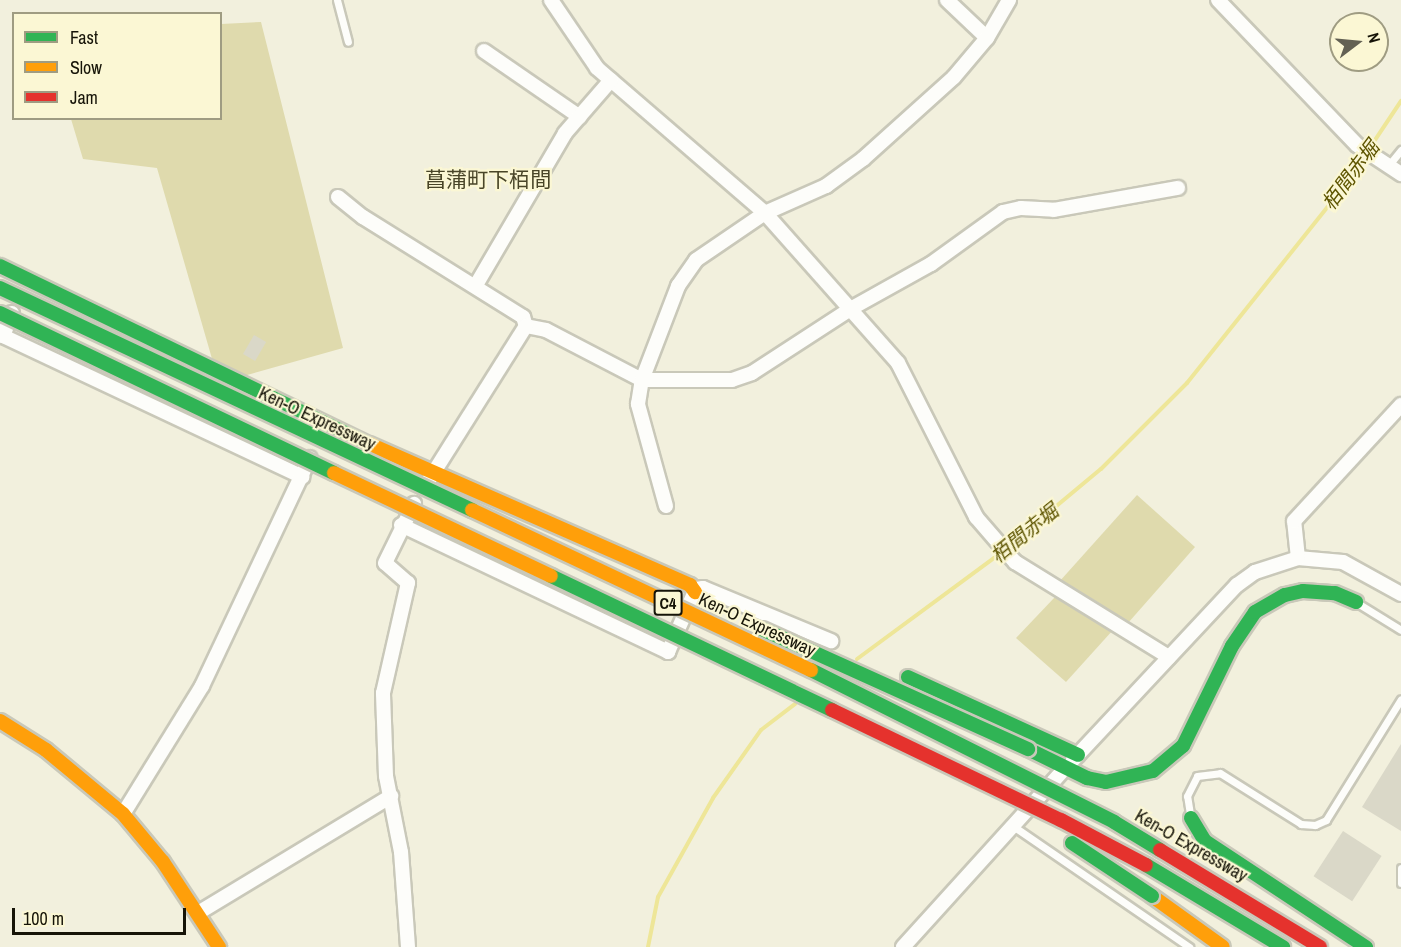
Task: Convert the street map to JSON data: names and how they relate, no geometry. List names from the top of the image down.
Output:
{
  "streets": {
    "main road": ["Ken-O Expressway", "C4"]
  },
  "districts": ["菖蒲町下栢間"],
  "water": ["栢間赤堀"],
  "legend": ["Fast", "Slow", "Jam"],
  "scale_bar": "100 m",
  "north": "right"
}
